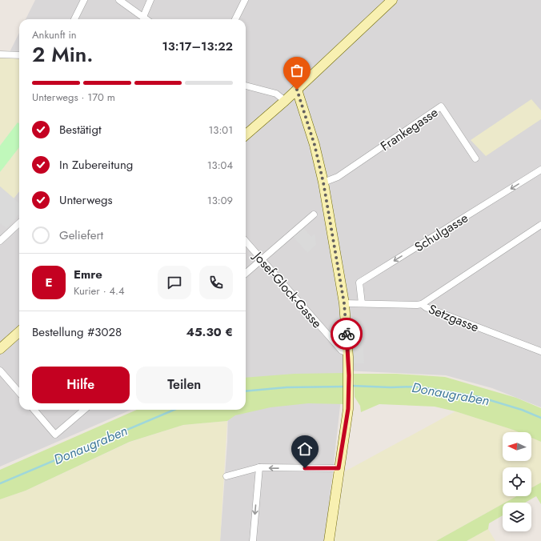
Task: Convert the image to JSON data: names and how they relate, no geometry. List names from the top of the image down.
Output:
{
  "streets": {
    "street": [
      "Frankegasse",
      "Schulgasse",
      "Josef-Glock-Gasse",
      "Setzgasse"
    ]
  },
  "crossings": [
    ["Schulgasse", "Setzgasse"]
  ],
  "water": ["Donaugraben"],
  "north": "left",
  "page": {
    "heading": ["2 Min.", "Ankunft in", "13:17–13:22"],
    "panel": [
      "Emre",
      "Kurier · 4.4",
      "Bestellung #3028",
      "45.30 €"
    ],
    "bar": "Unterwegs · 170 m",
    "list": [
      ["Bestätigt", "13:01"],
      ["In Zubereitung", "13:04"],
      ["Unterwegs", "13:09"],
      "Geliefert"
    ],
    "round": "E",
    "buttons": ["Hilfe", "Teilen"]
  }
}
